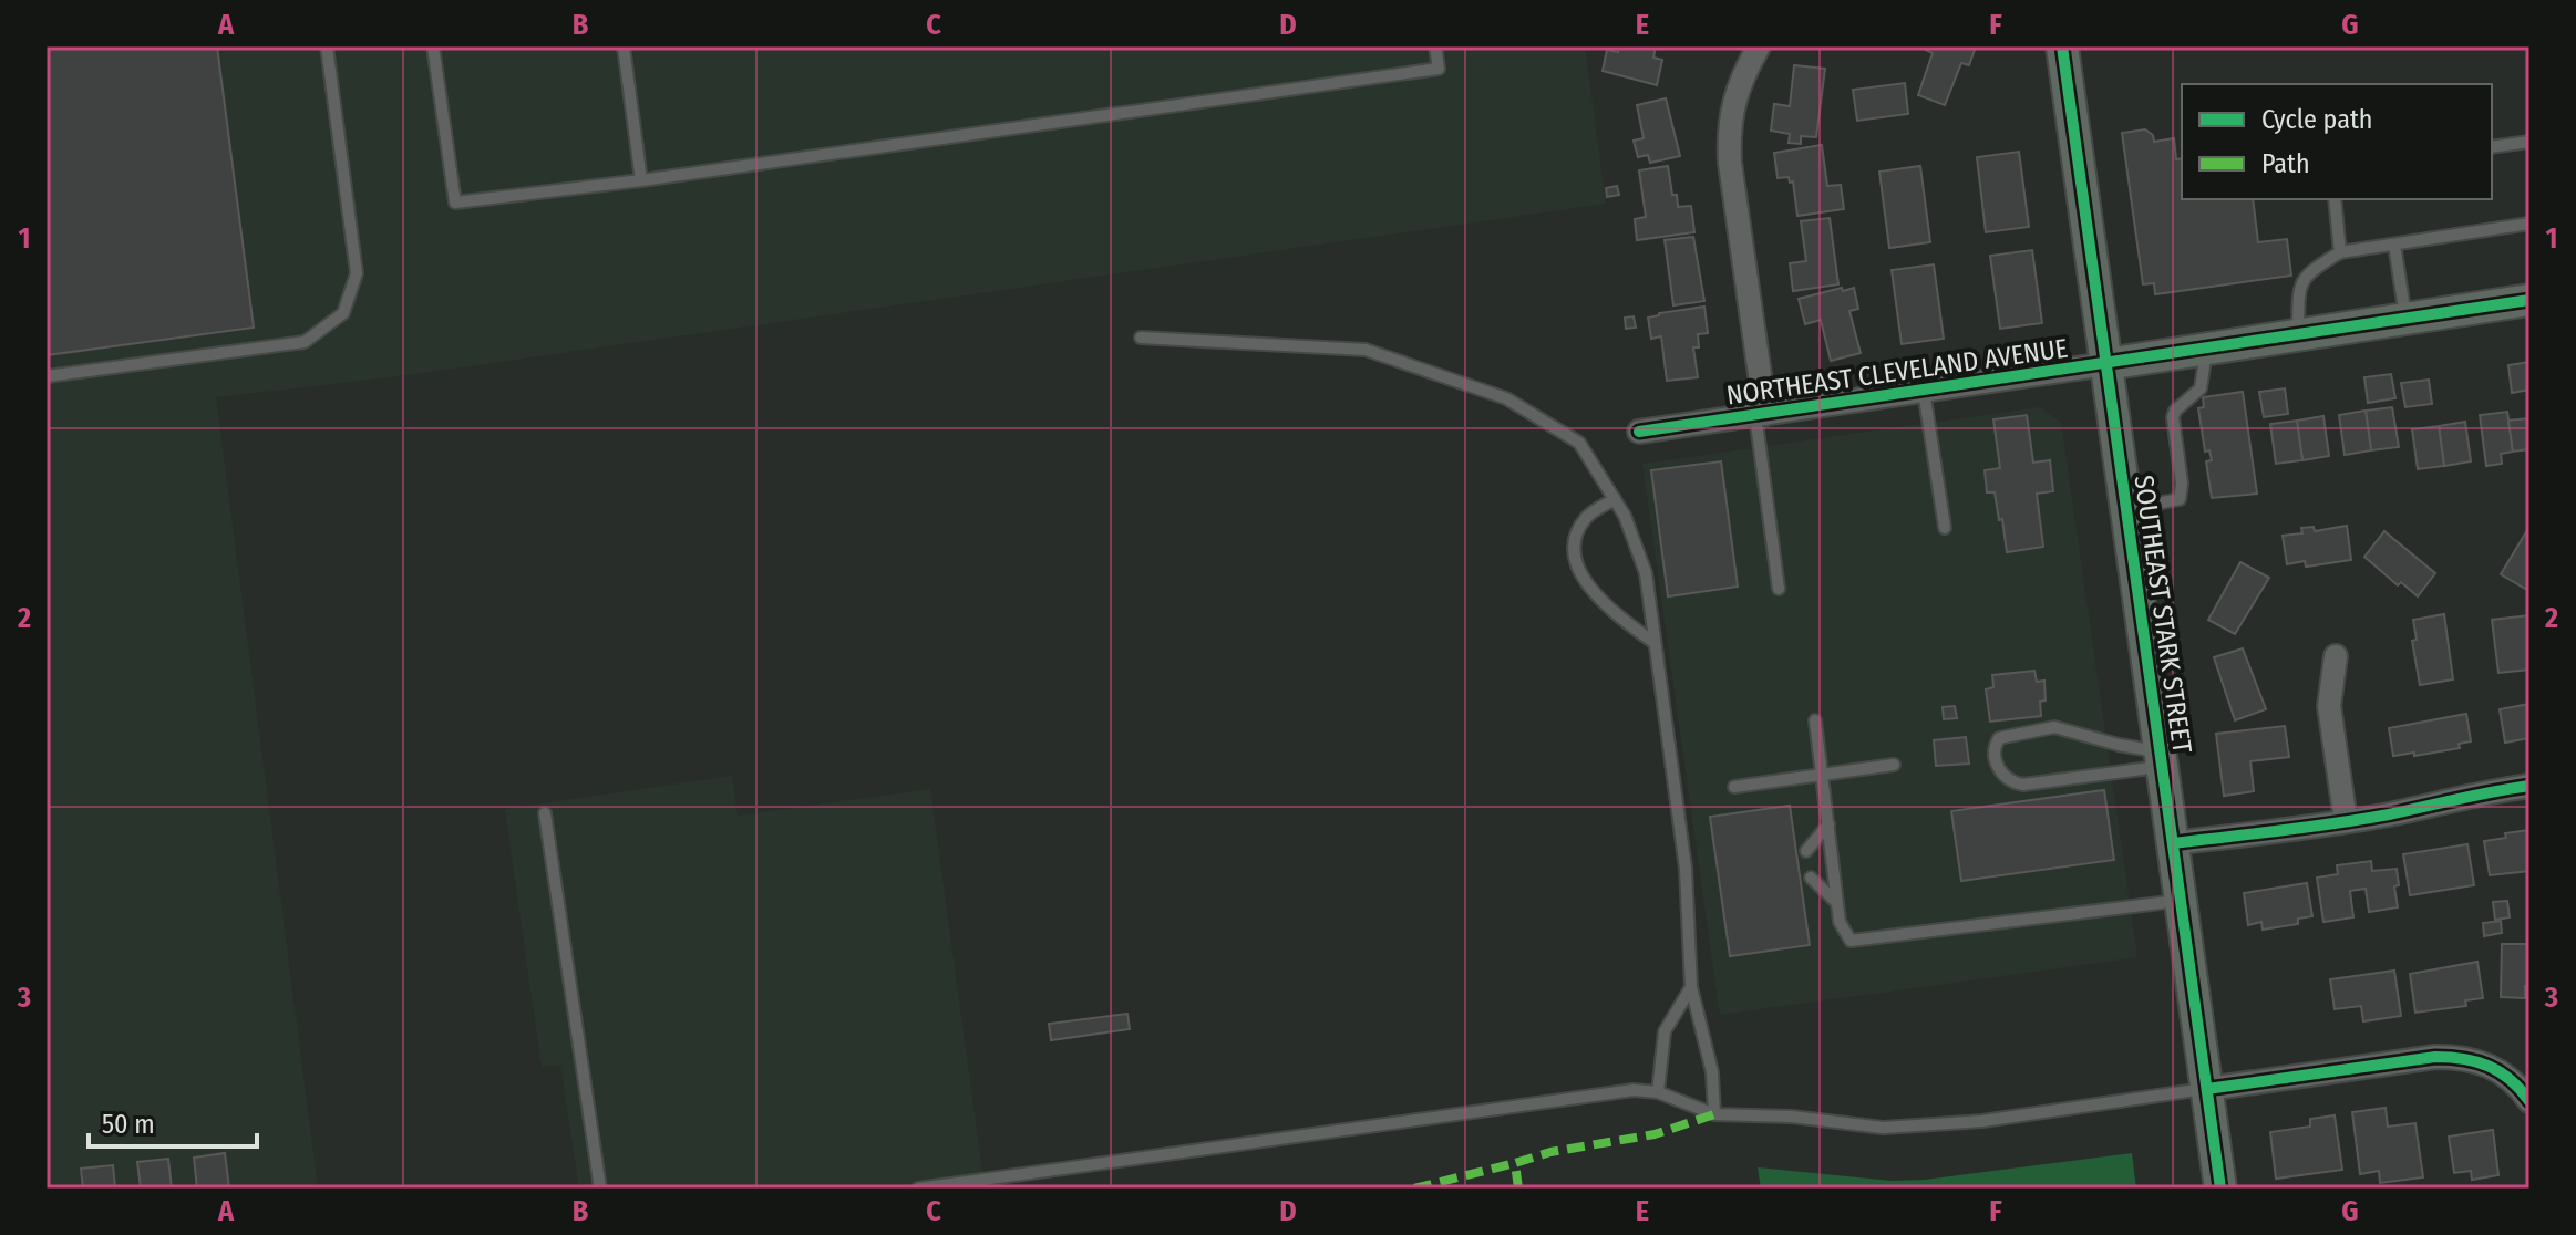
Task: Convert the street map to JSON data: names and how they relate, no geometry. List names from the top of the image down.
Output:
{
  "streets": {
    "main road": ["NORTHEAST CLEVELAND AVENUE", "SOUTHEAST STARK STREET"]
  },
  "crossings": [
    ["NORTHEAST CLEVELAND AVENUE", "SOUTHEAST STARK STREET"]
  ],
  "legend": ["Cycle path", "Path"],
  "scale_bar": "50 m",
  "grid": {
    "columns": [
      "A",
      "B",
      "C",
      "D",
      "E",
      "F",
      "G"
    ],
    "rows": ["1", "2", "3"]
  }
}
